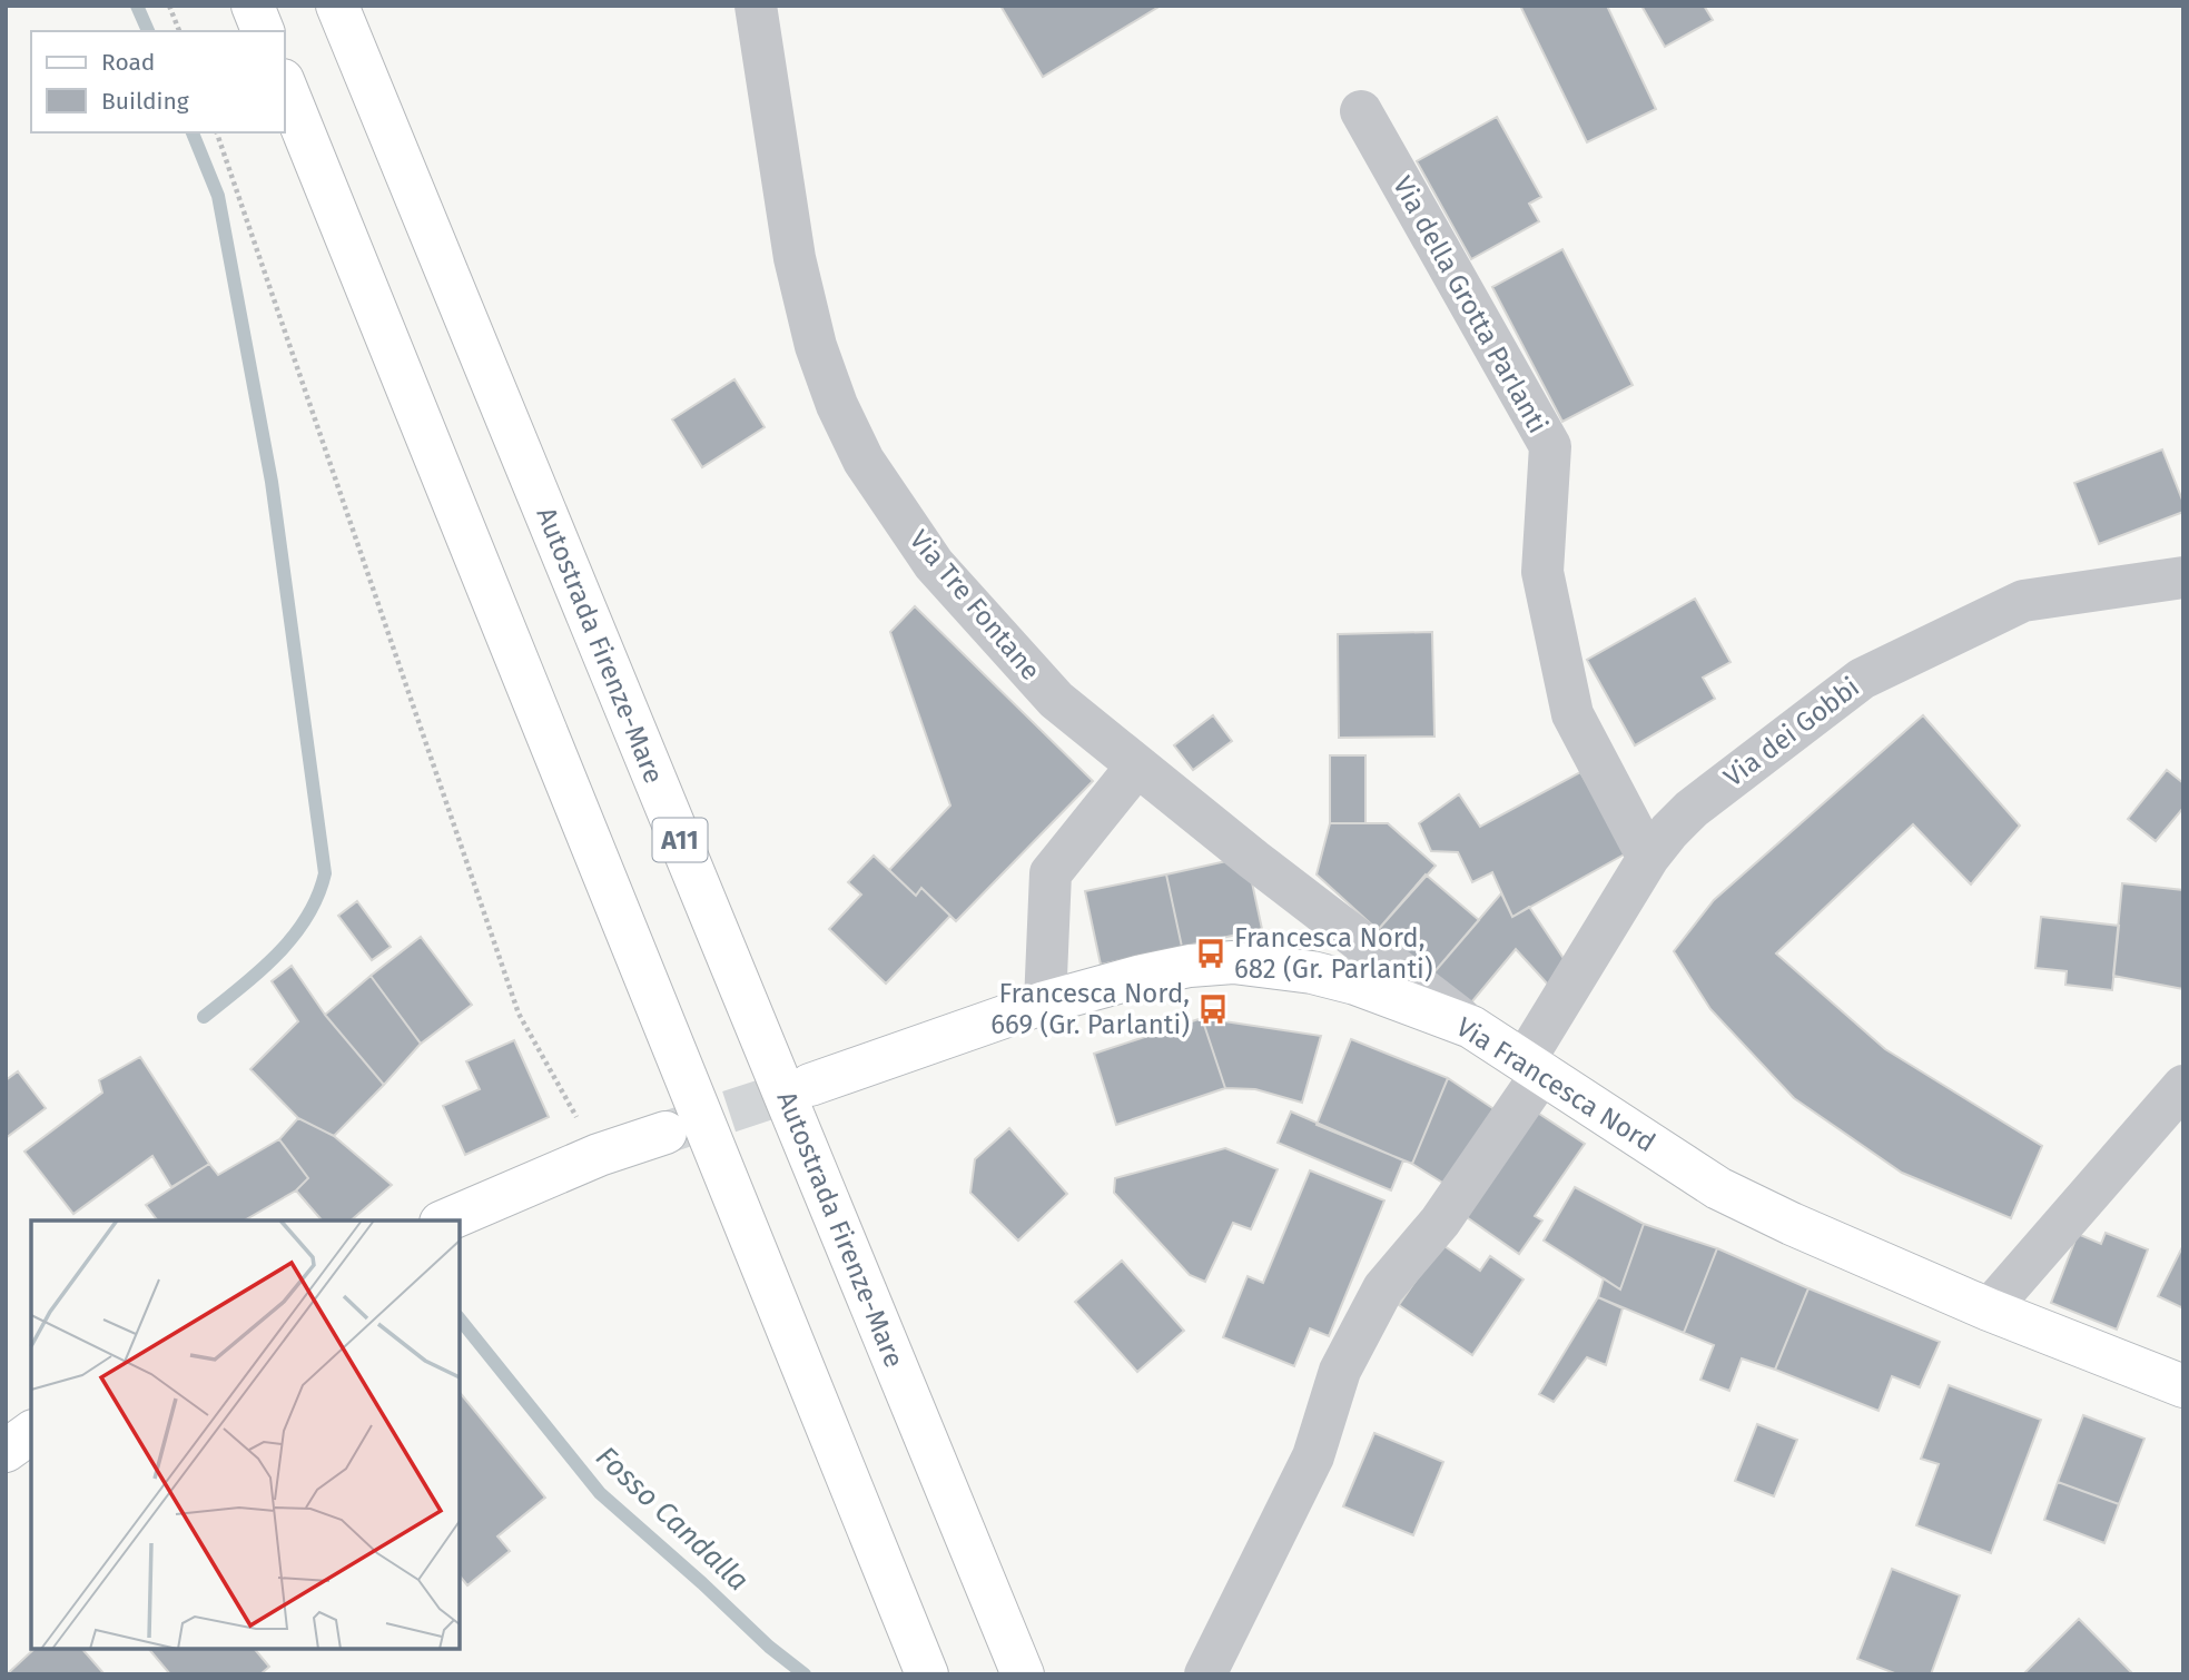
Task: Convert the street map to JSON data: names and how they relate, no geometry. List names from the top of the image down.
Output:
{
  "streets": {
    "main road": ["Autostrada Firenze-Mare", "A11", "Via Francesca Nord"],
    "street": ["Via della Grotta Parlanti", "Via Tre Fontane", "Via dei Gobbi"]
  },
  "crossings": [
    ["Via della Grotta Parlanti", "Via dei Gobbi"],
    ["Via Tre Fontane", "Via Francesca Nord"],
    ["Via dei Gobbi", "Via Francesca Nord"]
  ],
  "water": ["Fosso Candalla"],
  "places": {
    "bus stop": ["Francesca Nord, 682 (Gr. Parlanti)", "Francesca Nord, 669 (Gr. Parlanti)"]
  },
  "legend": ["Road", "Building"]
}
